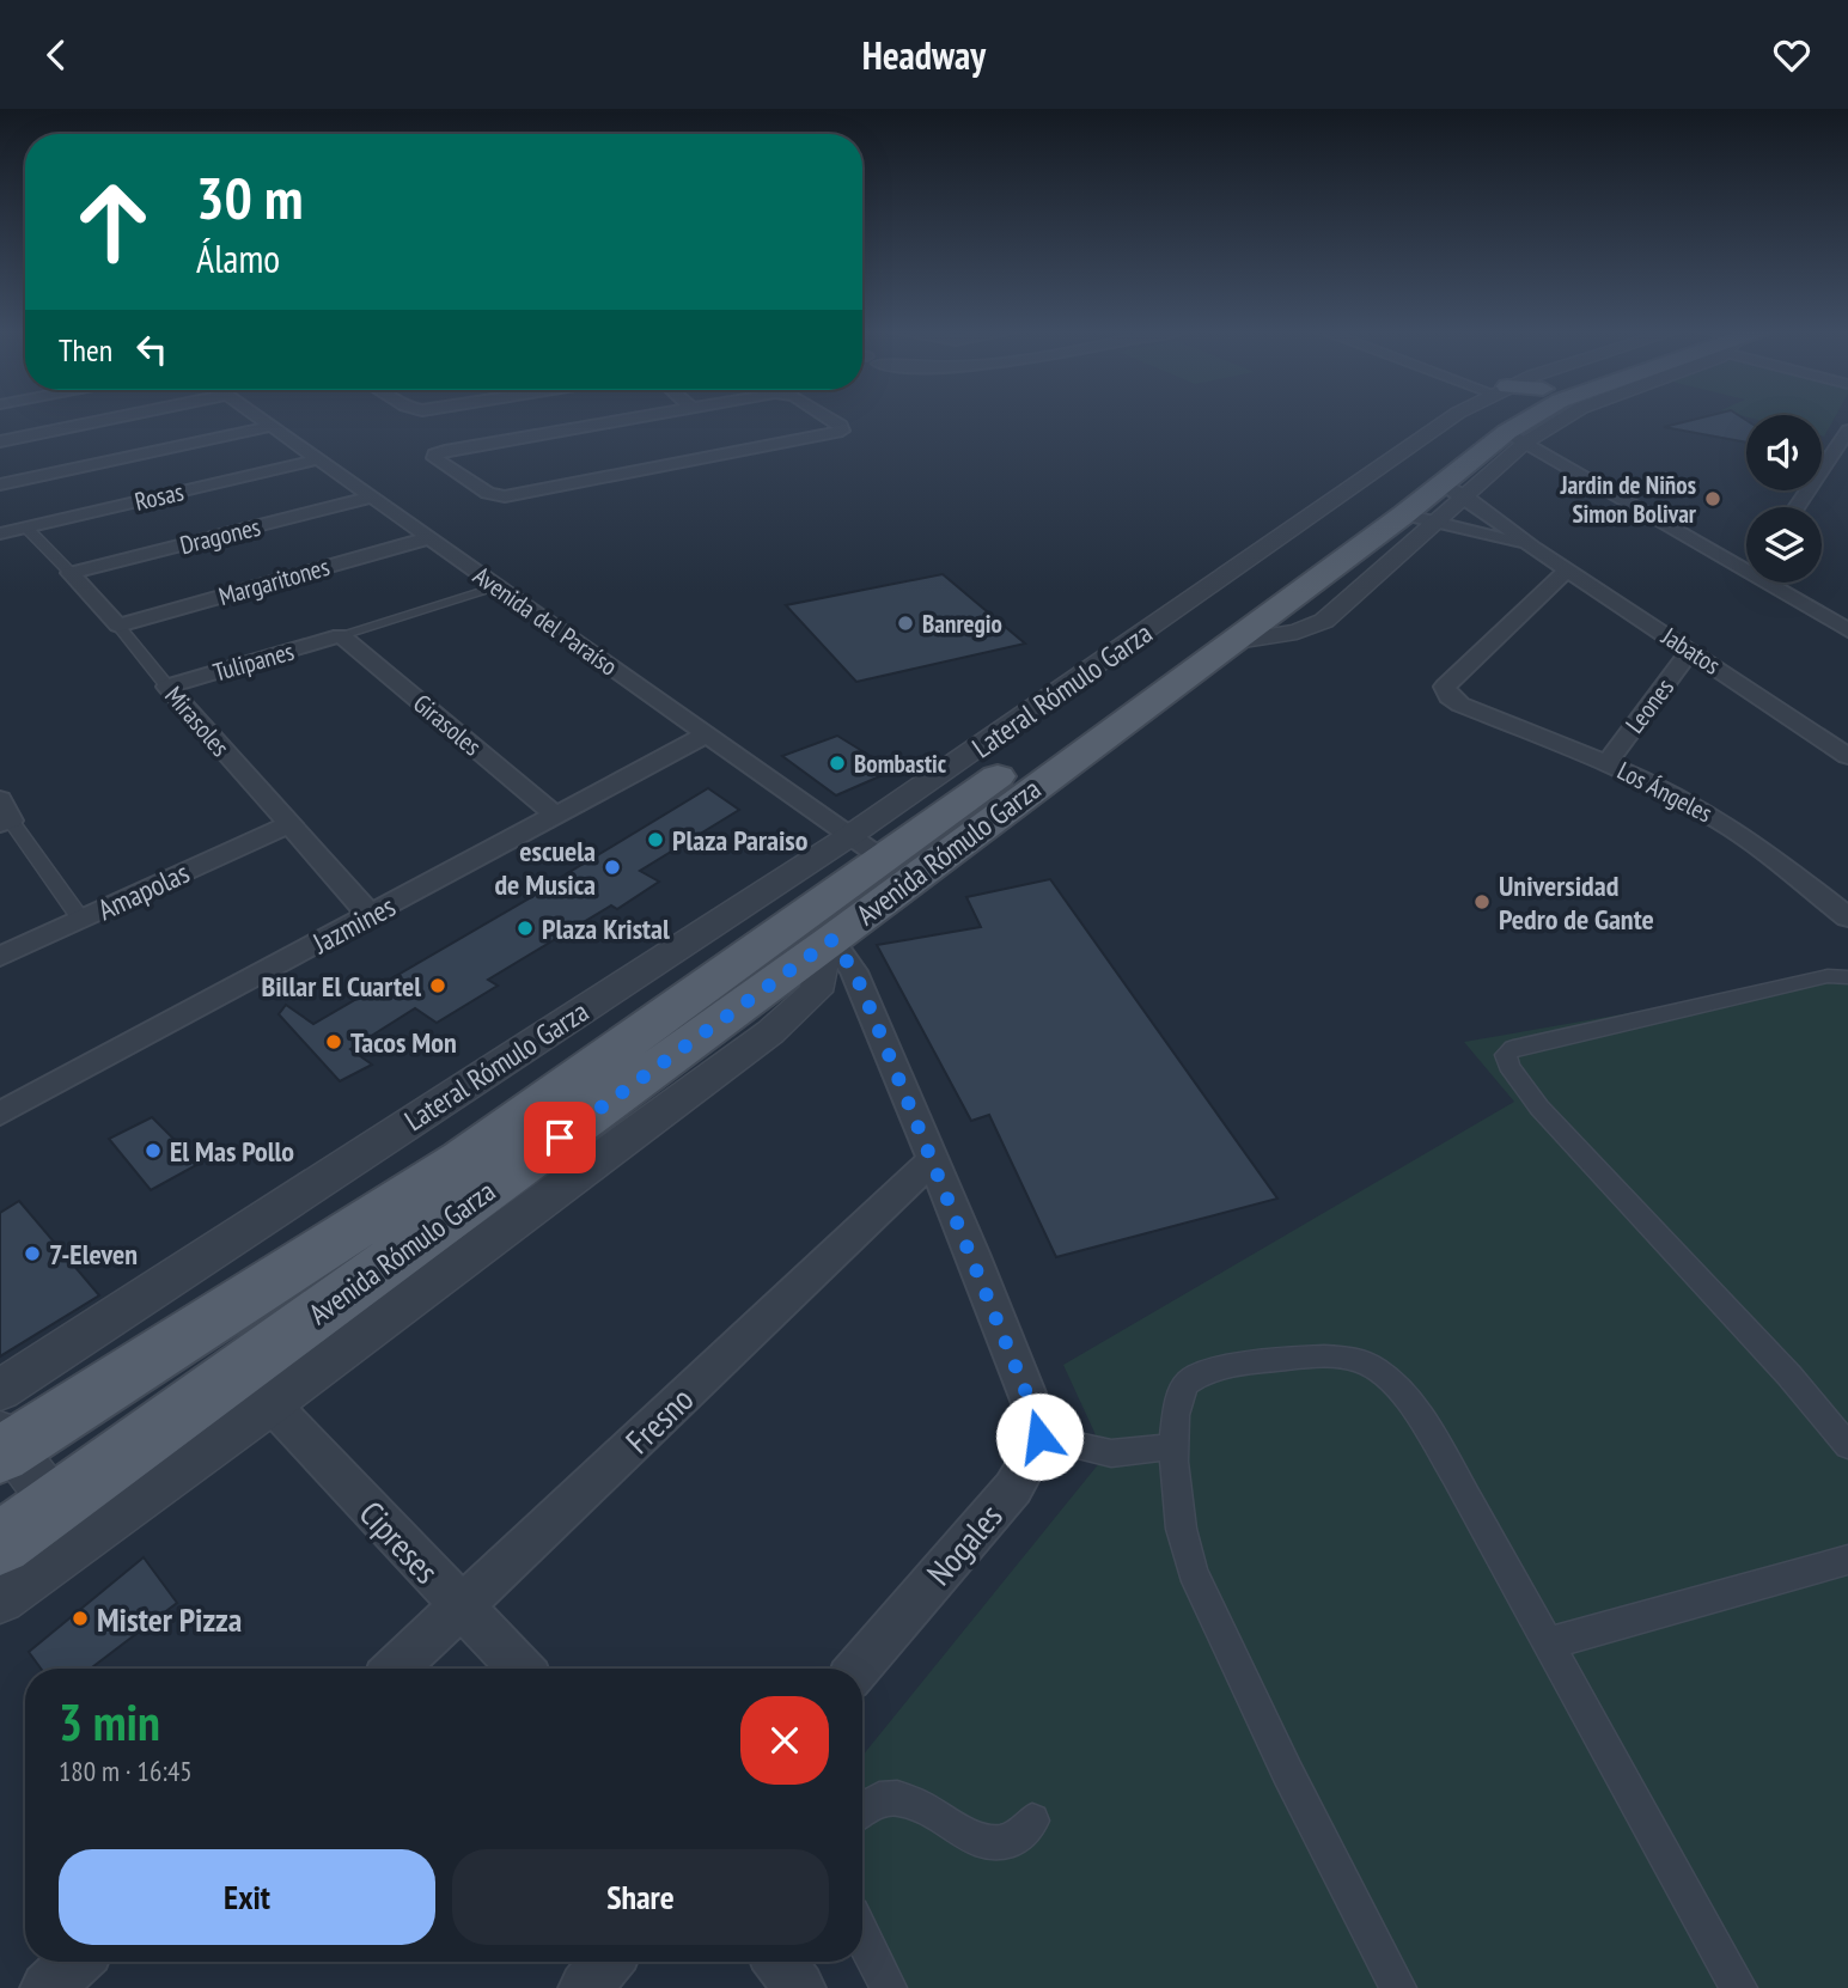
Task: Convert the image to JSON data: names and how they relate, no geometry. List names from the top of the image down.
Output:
{
  "streets": {
    "main road": ["Avenida Rómulo Garza"],
    "street": [
      "Rosas",
      "Dragones",
      "Margaritones",
      "Avenida del Paraíso",
      "Jabatos",
      "Tulipanes",
      "Lateral Rómulo Garza",
      "Leones",
      "Mirasoles",
      "Girasoles",
      "Los Ángeles",
      "Amapolas",
      "Jazmines",
      "Fresno",
      "Cipreses",
      "Nogales"
    ]
  },
  "crossings": [
    ["Rosas", "Avenida del Paraíso"],
    ["Rosas", "Mirasoles"],
    ["Dragones", "Avenida del Paraíso"],
    ["Dragones", "Mirasoles"],
    ["Margaritones", "Avenida del Paraíso"],
    ["Margaritones", "Mirasoles"],
    ["Avenida del Paraíso", "Lateral Rómulo Garza"],
    ["Avenida del Paraíso", "Avenida Rómulo Garza"],
    ["Avenida del Paraíso", "Jazmines"],
    ["Jabatos", "Leones"],
    ["Jabatos", "Los Ángeles"],
    ["Jabatos", "Avenida Rómulo Garza"],
    ["Tulipanes", "Mirasoles"],
    ["Tulipanes", "Girasoles"],
    ["Leones", "Los Ángeles"],
    ["Mirasoles", "Amapolas"],
    ["Mirasoles", "Jazmines"],
    ["Girasoles", "Jazmines"],
    ["Fresno", "Cipreses"]
  ],
  "places": [
    "Jardin de Niños Simon Bolivar",
    "Banregio",
    "Bombastic",
    "Plaza Paraiso",
    "escuela de Musica",
    "Universidad Pedro de Gante",
    "Plaza Kristal",
    "Billar El Cuartel",
    "Tacos Mon",
    "El Mas Pollo",
    "7-Eleven",
    "Mister Pizza"
  ],
  "page": {
    "header": "Headway",
    "turn": ["30 m", "Álamo"],
    "then": "Then",
    "heading": ["3 min", "180 m · 16:45"],
    "buttons": ["Exit", "Share"]
  }
}
